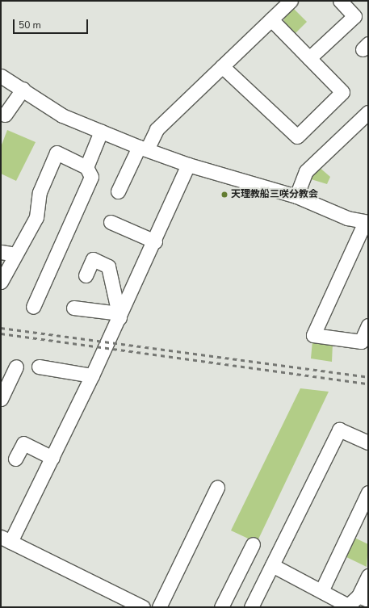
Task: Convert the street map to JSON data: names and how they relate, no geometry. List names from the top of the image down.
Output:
{
  "places": ["天理教船三咲分教会"],
  "scale_bar": "50 m"
}
